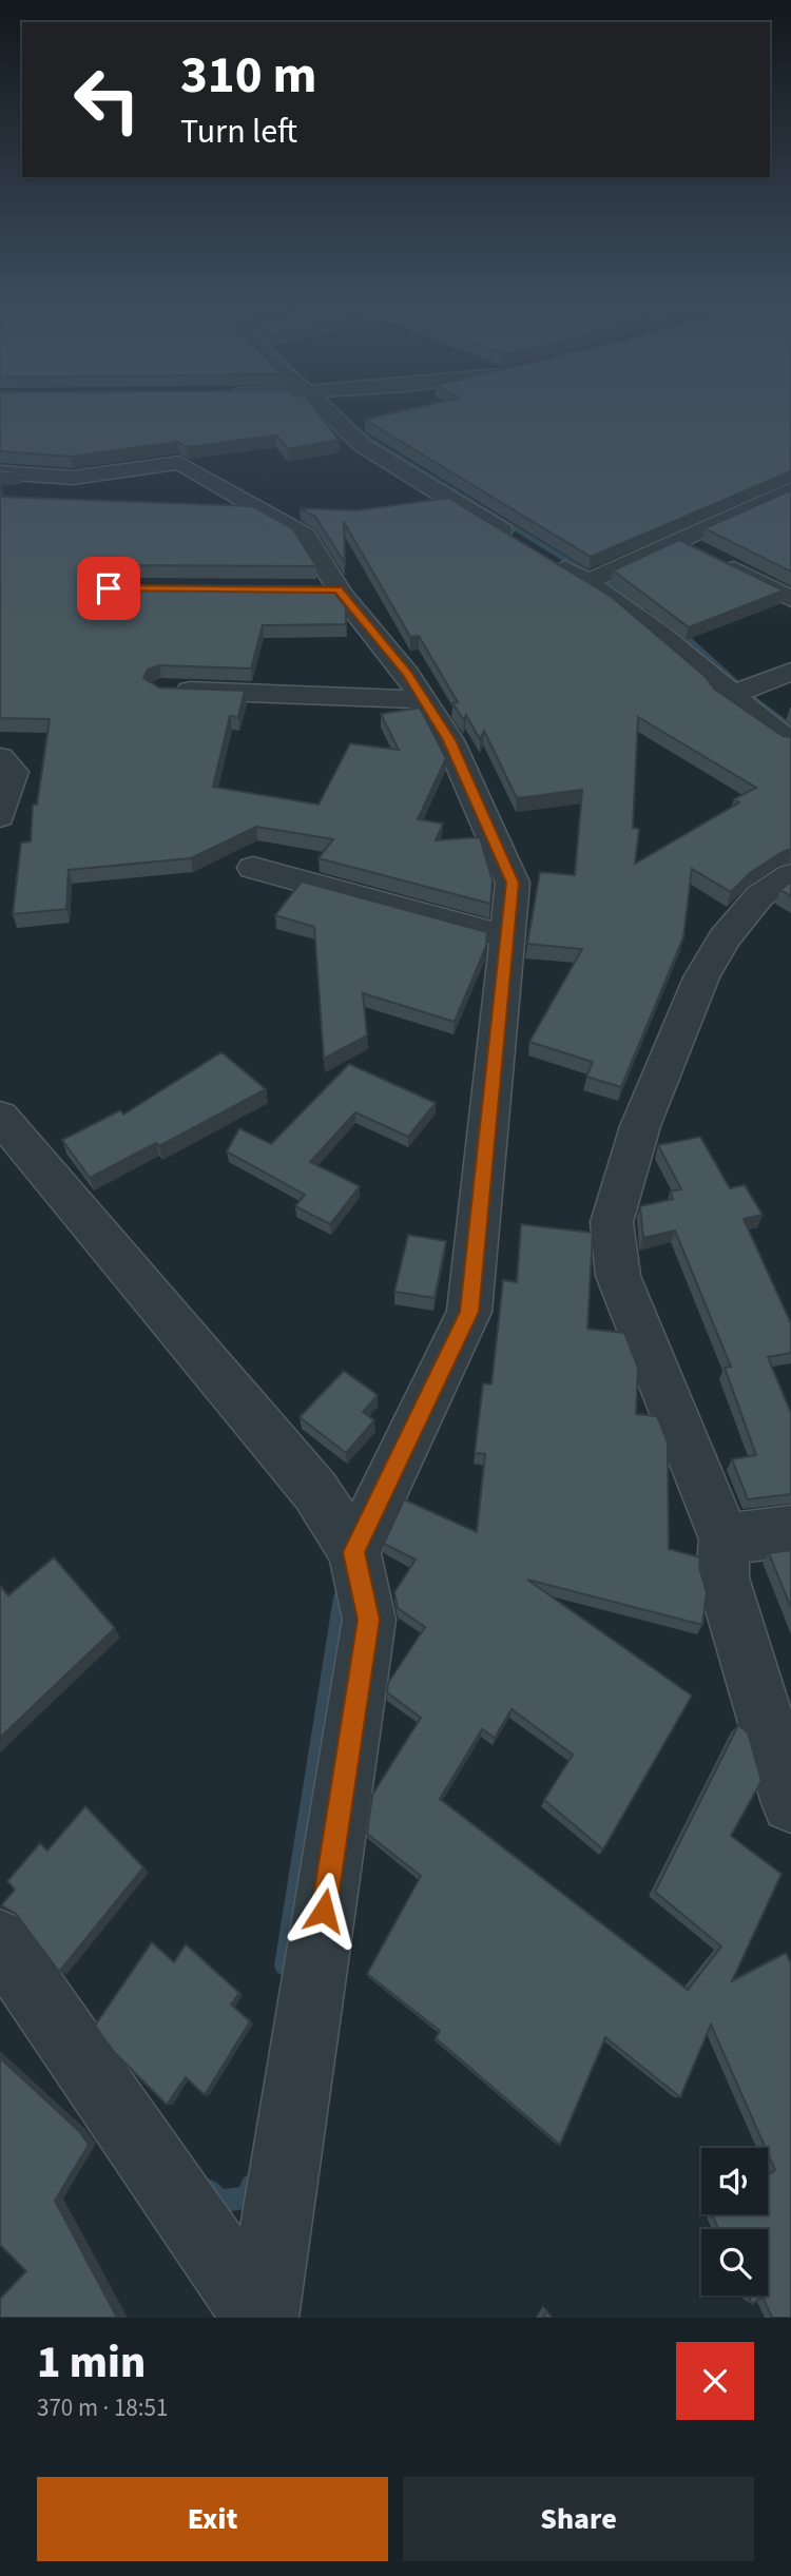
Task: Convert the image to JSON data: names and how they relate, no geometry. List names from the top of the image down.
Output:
{
  "page": {
    "turn": ["310 m", "Turn left"],
    "heading": ["1 min", "370 m · 18:51"],
    "buttons": ["Exit", "Share"]
  }
}
